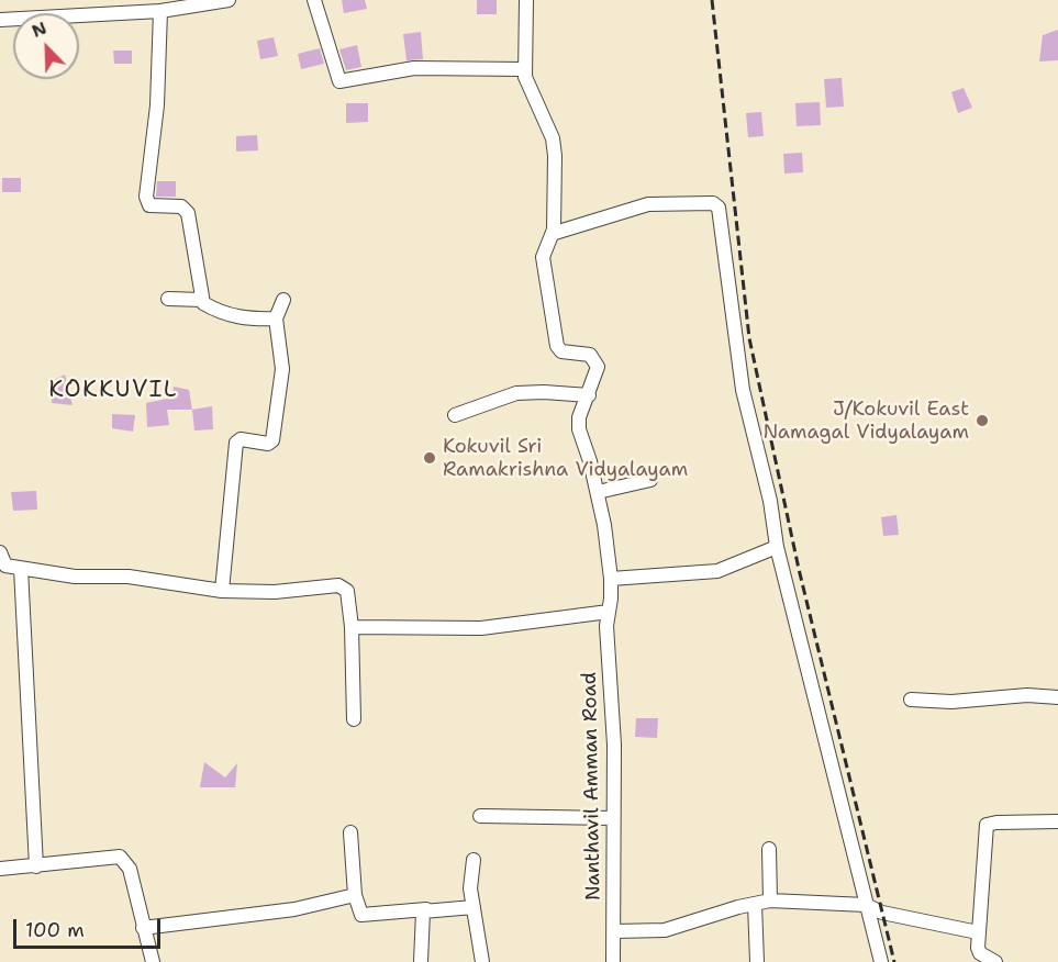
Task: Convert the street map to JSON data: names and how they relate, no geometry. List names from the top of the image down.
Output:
{
  "streets": {
    "street": ["Nanthavil Amman Road"]
  },
  "districts": ["KOKKUVIL"],
  "places": ["J/Kokuvil East Namagal Vidyalayam", "Kokuvil Sri Ramakrishna Vidyalayam"],
  "scale_bar": "100 m",
  "north": "top left"
}
